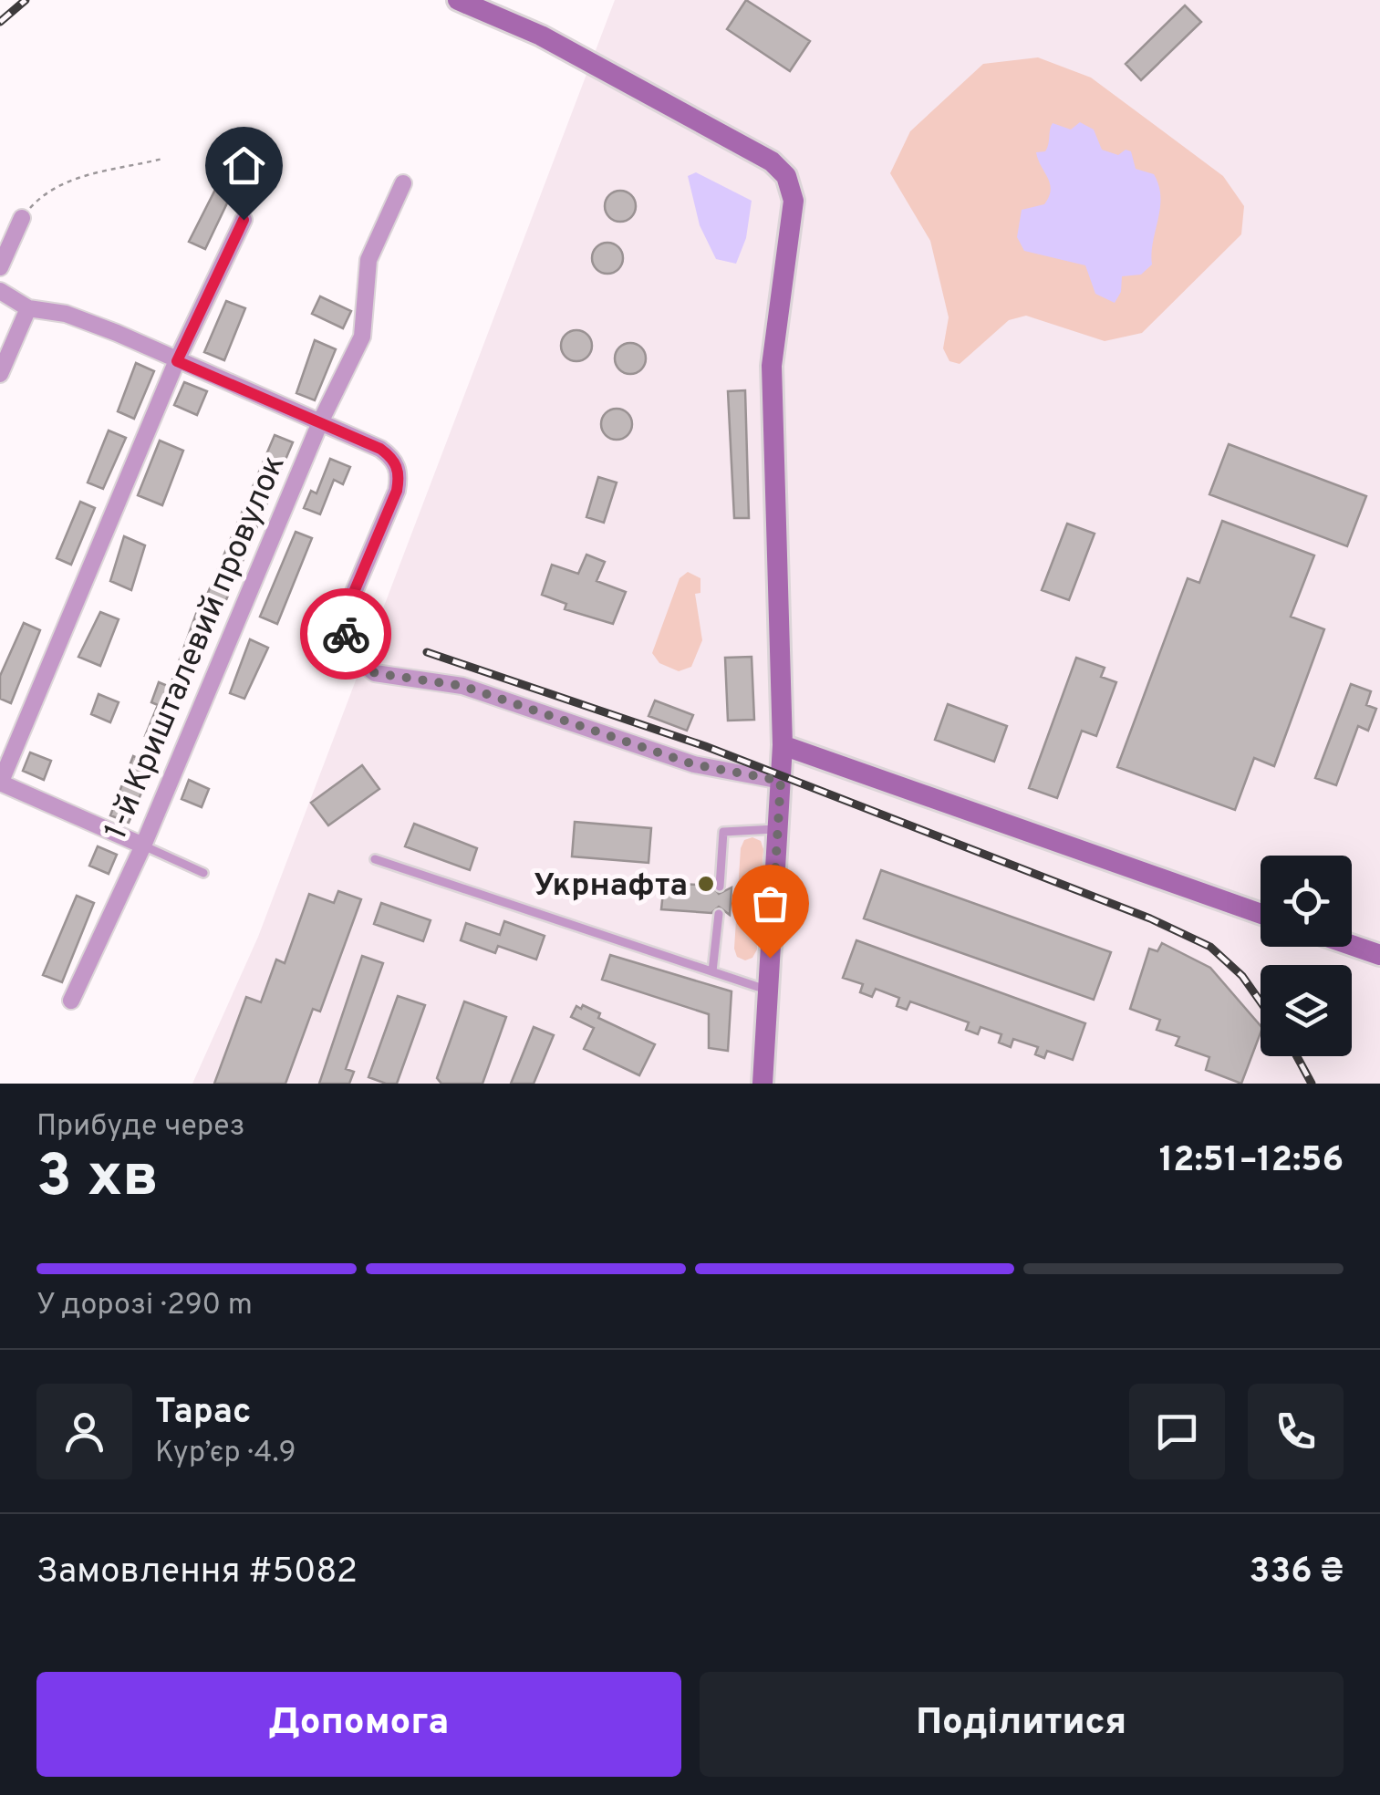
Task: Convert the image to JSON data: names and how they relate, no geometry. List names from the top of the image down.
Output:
{
  "streets": {
    "street": ["1-й Кришталевий провулок"]
  },
  "places": ["Укрнафта"],
  "page": {
    "heading": ["3 хв", "Прибуде через", "12:51–12:56"],
    "panel": [
      "Тарас",
      "Кур’єр · 4.9",
      "Замовлення #5082",
      "336 ₴"
    ],
    "bar": "У дорозі · 290 m",
    "buttons": ["Допомога", "Поділитися"]
  }
}
